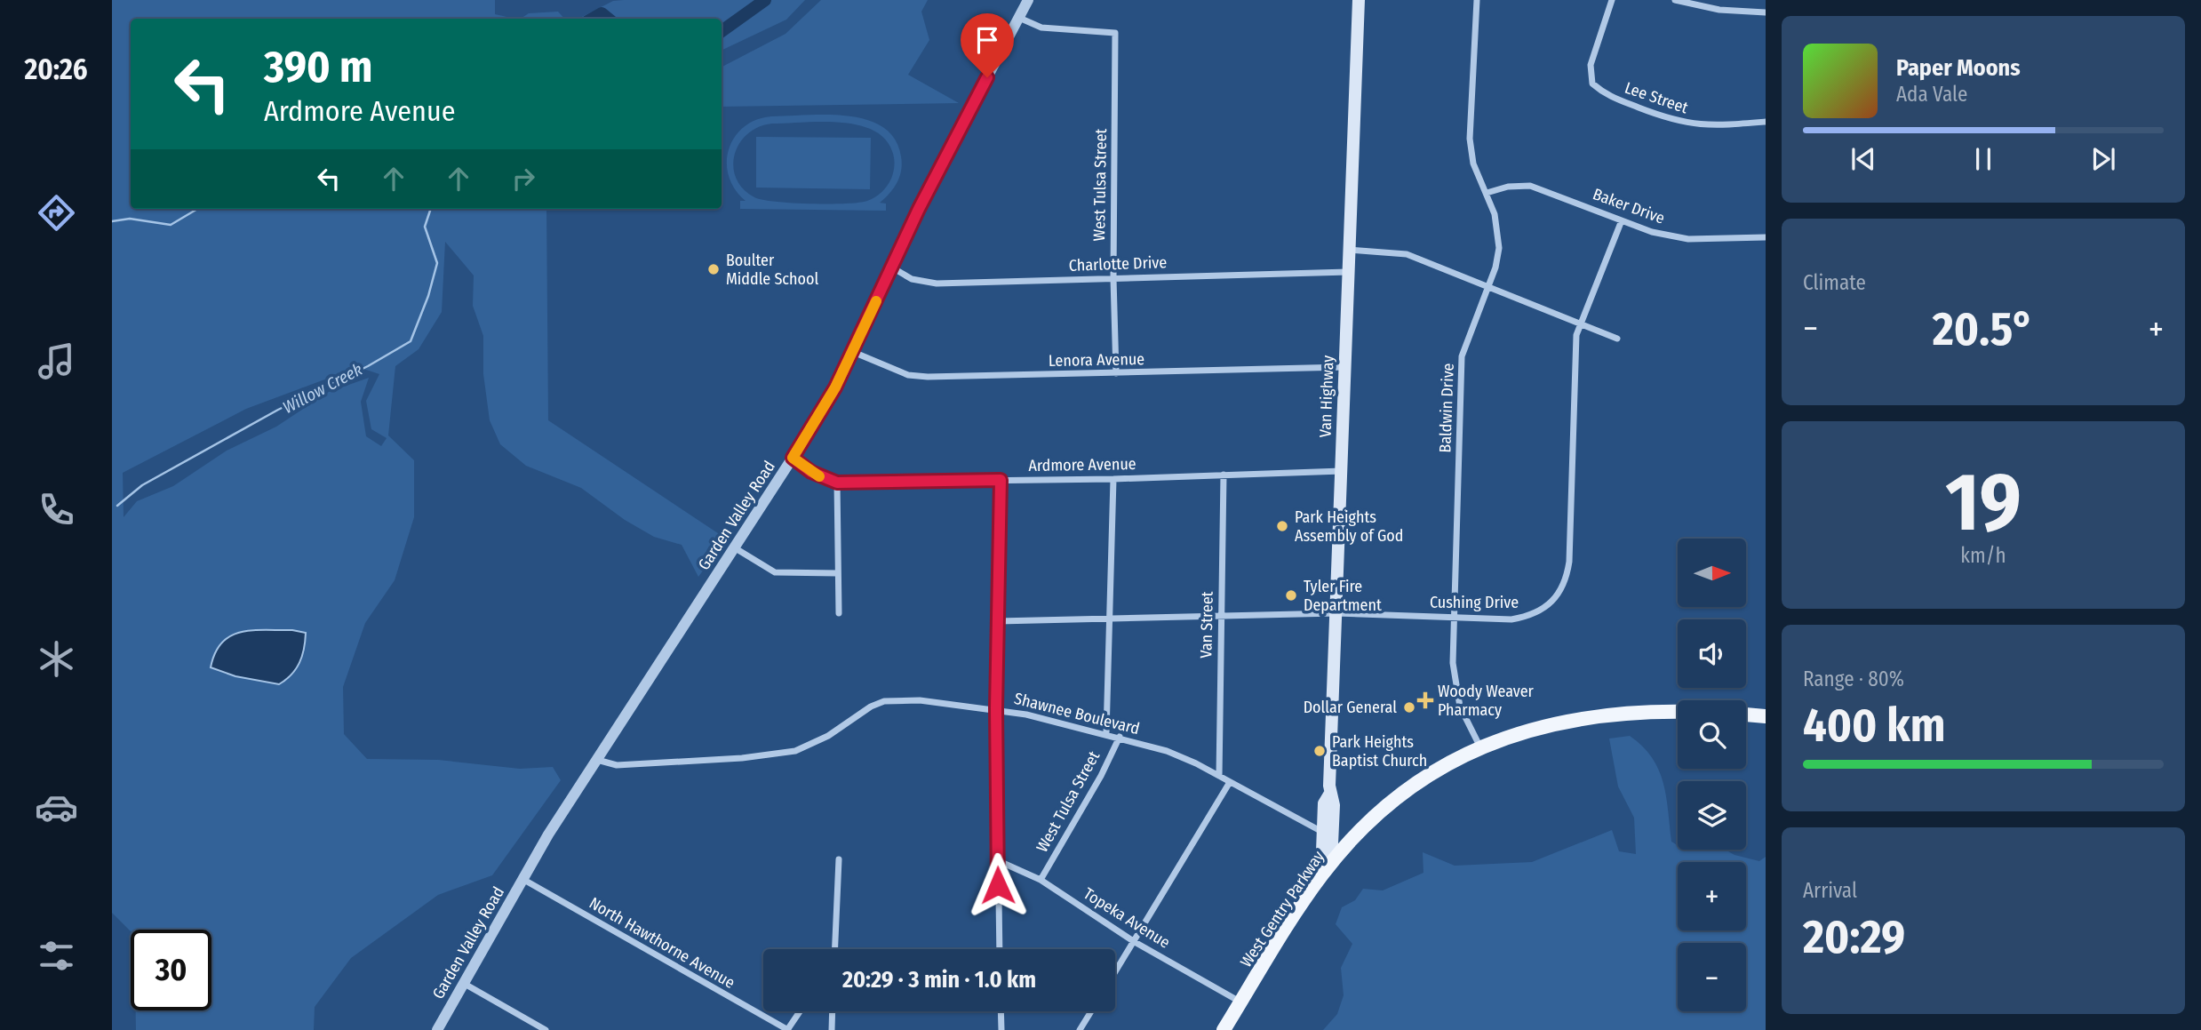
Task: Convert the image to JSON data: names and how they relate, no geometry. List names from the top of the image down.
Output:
{
  "streets": {
    "main road": ["Van Highway", "West Gentry Parkway"],
    "street": [
      "Lee Street",
      "West Tulsa Street",
      "Baker Drive",
      "Charlotte Drive",
      "Lenora Avenue",
      "Baldwin Drive",
      "Ardmore Avenue",
      "Garden Valley Road",
      "Cushing Drive",
      "Van Street",
      "Shawnee Boulevard",
      "Topeka Avenue",
      "North Hawthorne Avenue"
    ]
  },
  "crossings": [
    ["West Tulsa Street", "Charlotte Drive"],
    ["West Tulsa Street", "Lenora Avenue"],
    ["West Tulsa Street", "Ardmore Avenue"],
    ["West Tulsa Street", "Garden Valley Road"],
    ["West Tulsa Street", "Cushing Drive"],
    ["West Tulsa Street", "Shawnee Boulevard"],
    ["West Tulsa Street", "Topeka Avenue"],
    ["Baker Drive", "Baldwin Drive"],
    ["Baker Drive", "Cushing Drive"],
    ["Charlotte Drive", "Van Highway"],
    ["Charlotte Drive", "Garden Valley Road"],
    ["Lenora Avenue", "Van Highway"],
    ["Lenora Avenue", "Garden Valley Road"],
    ["Van Highway", "Ardmore Avenue"],
    ["Van Highway", "Cushing Drive"],
    ["Van Highway", "Shawnee Boulevard"],
    ["Van Highway", "West Gentry Parkway"],
    ["Baldwin Drive", "Cushing Drive"],
    ["Baldwin Drive", "West Gentry Parkway"],
    ["Ardmore Avenue", "Garden Valley Road"],
    ["Ardmore Avenue", "Van Street"],
    ["Garden Valley Road", "Shawnee Boulevard"],
    ["Garden Valley Road", "North Hawthorne Avenue"],
    ["Cushing Drive", "Van Street"],
    ["Van Street", "Shawnee Boulevard"],
    ["West Gentry Parkway", "Topeka Avenue"]
  ],
  "water": ["Willow Creek"],
  "places": {
    "other": [
      "Boulter Middle School",
      "Park Heights Assembly of God",
      "Tyler Fire Department",
      "Dollar General",
      "Park Heights Baptist Church"
    ],
    "health": ["Woody Weaver Pharmacy"]
  },
  "north": "right",
  "page": {
    "tabs": "20:26",
    "turn": ["390 m", "Ardmore Avenue"],
    "song": ["Paper Moons", "Ada Vale"],
    "tile": [
      "Climate",
      ["19", "km/h"],
      ["Range · 80%", "400 km"],
      ["Arrival", "20:29"]
    ],
    "heat": ["−", "20.5°", "+"],
    "map_buttons": ["+", "−"],
    "limit": "30",
    "trip": "20:29 · 3 min · 1.0 km"
  }
}
